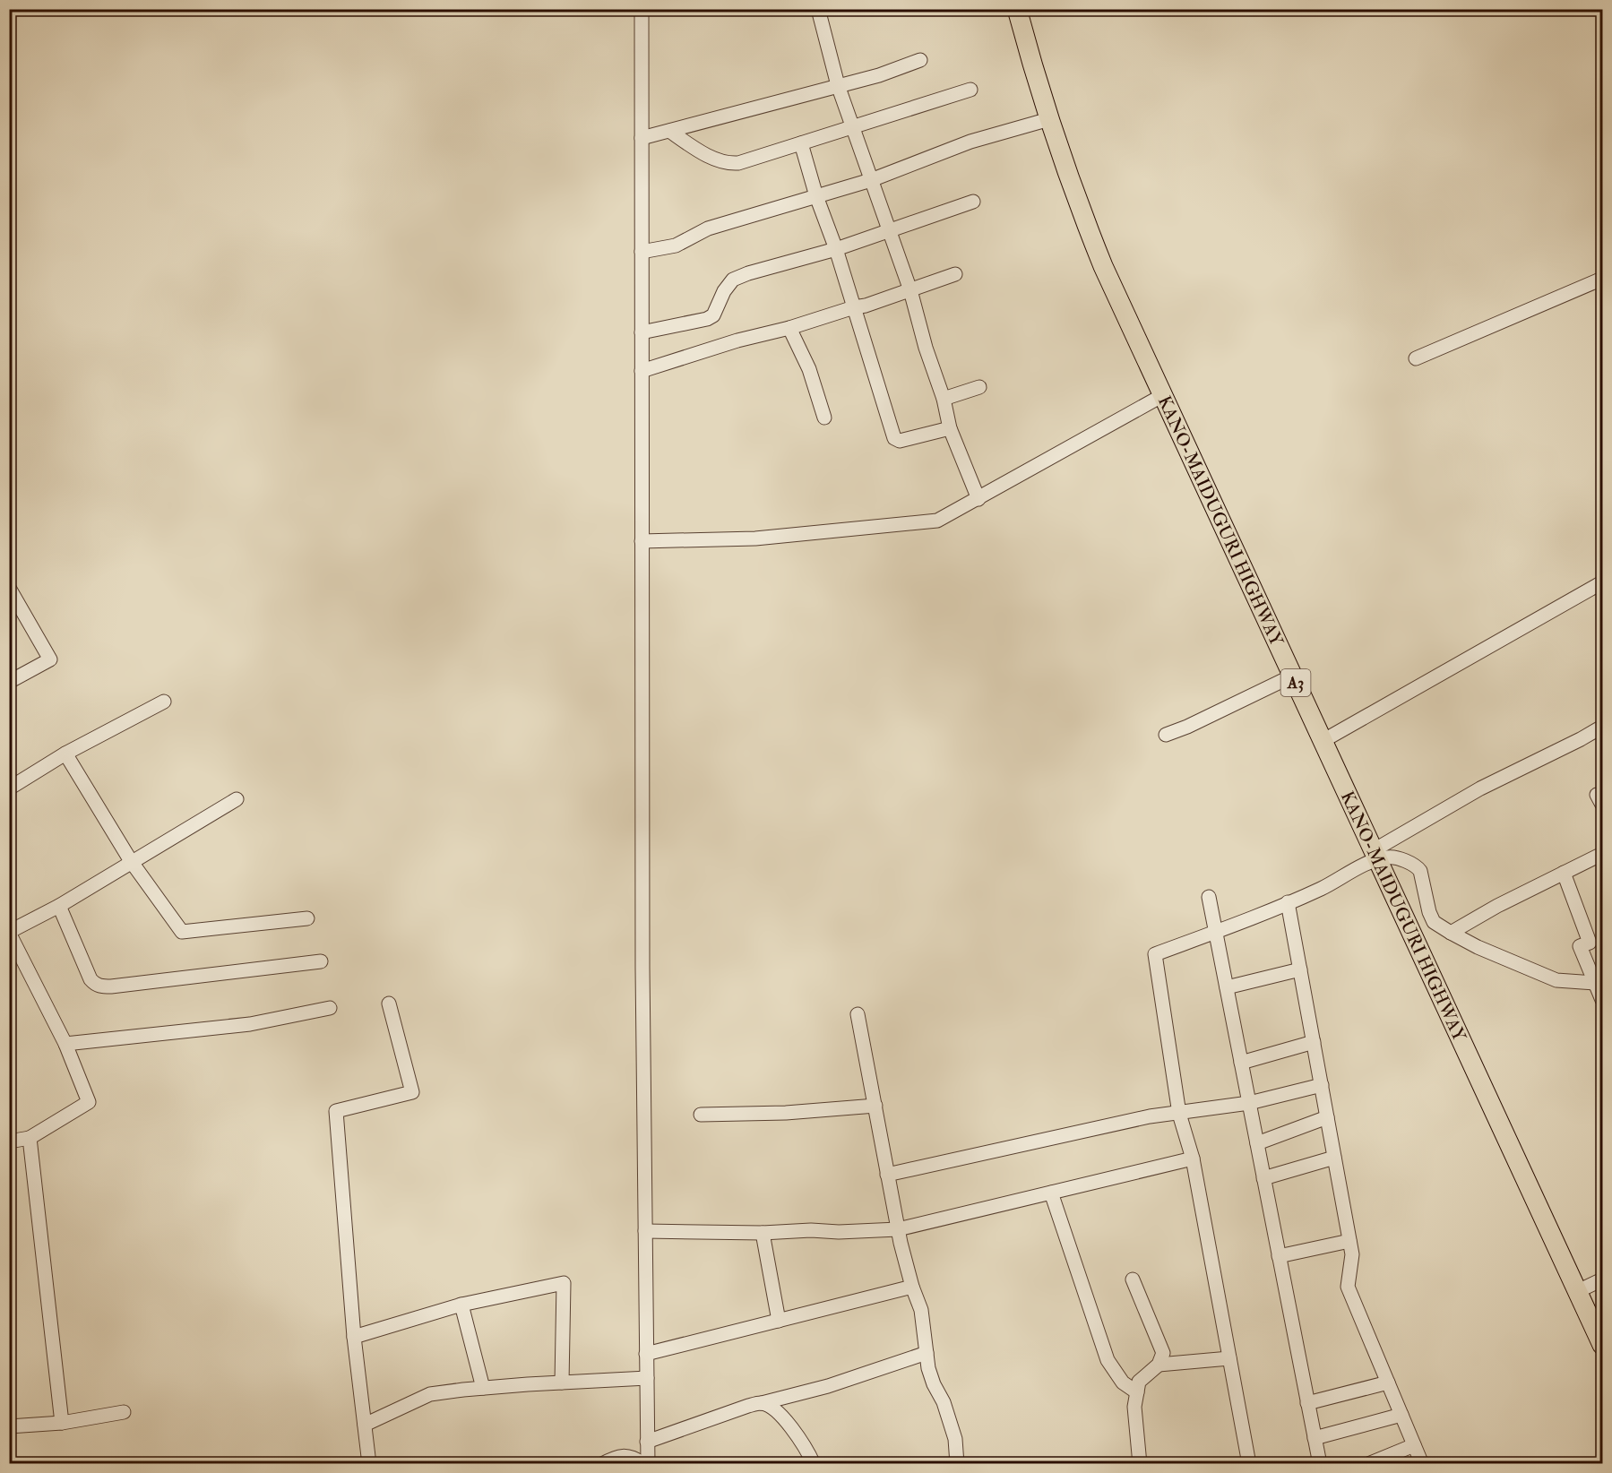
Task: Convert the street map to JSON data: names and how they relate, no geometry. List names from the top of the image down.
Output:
{
  "streets": {
    "highway": ["KANO-MAIDUGURI HIGHWAY", "A3"]
  }
}
